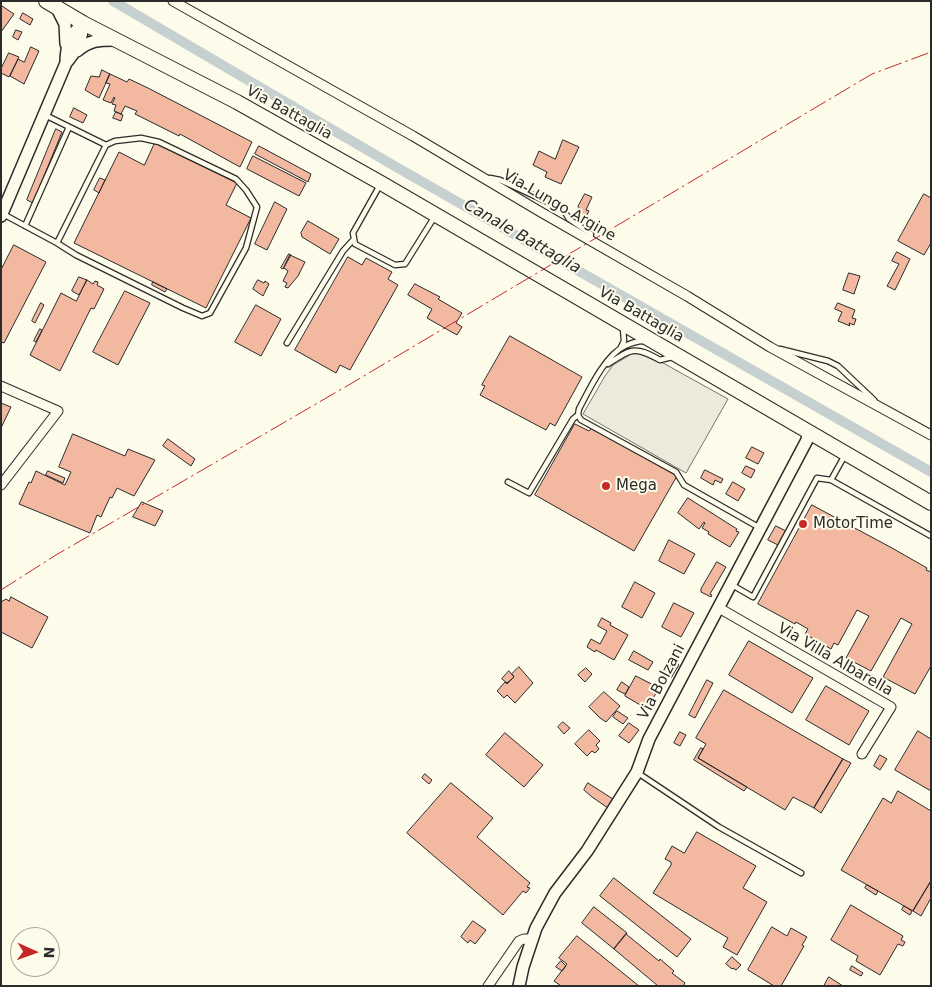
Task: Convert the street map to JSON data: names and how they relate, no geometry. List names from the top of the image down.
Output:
{
  "streets": {
    "main road": ["Via Battaglia"],
    "street": ["Via Lungo Argine", "Via Villa Albarella", "Via Bolzani"]
  },
  "crossings": [
    ["Via Battaglia", "Via Bolzani"],
    ["Via Villa Albarella", "Via Bolzani"]
  ],
  "water": ["Canale Battaglia"],
  "places": ["Mega", "MotorTime"],
  "north": "right"
}
